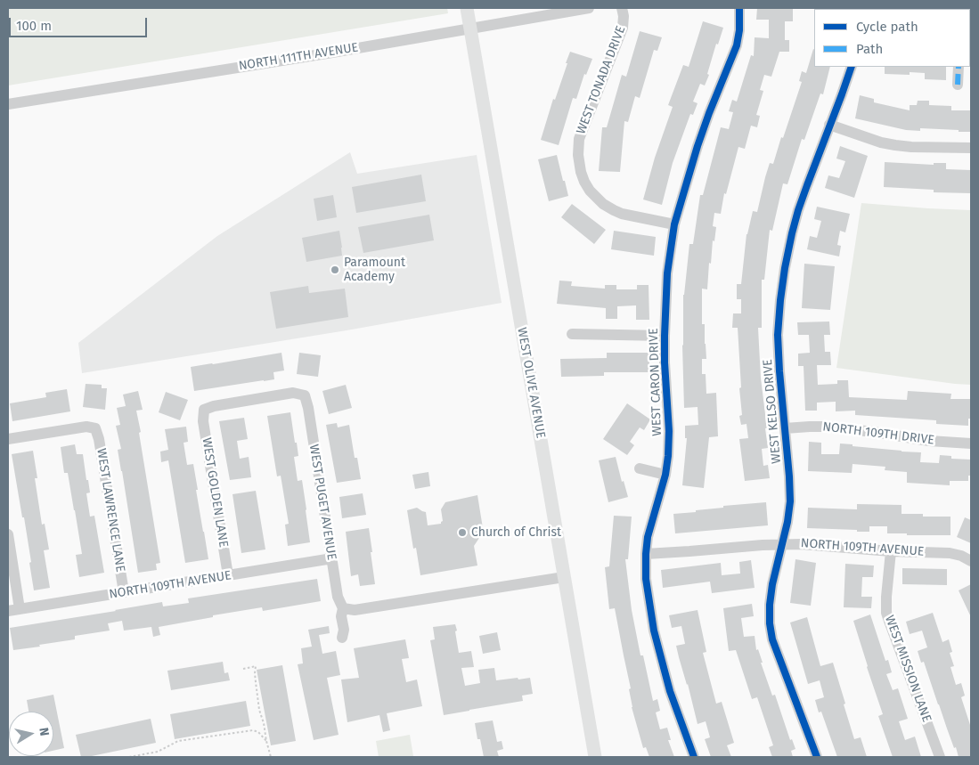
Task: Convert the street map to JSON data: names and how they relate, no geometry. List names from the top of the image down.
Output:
{
  "streets": {
    "main road": ["WEST OLIVE AVENUE"],
    "street": [
      "NORTH 111TH AVENUE",
      "WEST TONADA DRIVE",
      "WEST CARON DRIVE",
      "WEST KELSO DRIVE",
      "NORTH 109TH DRIVE",
      "WEST GOLDEN LANE",
      "WEST PUGET AVENUE",
      "WEST LAWRENCE LANE",
      "NORTH 109TH AVENUE",
      "WEST MISSION LANE"
    ]
  },
  "crossings": [
    ["NORTH 111TH AVENUE", "WEST OLIVE AVENUE"],
    ["WEST TONADA DRIVE", "WEST CARON DRIVE"],
    ["WEST CARON DRIVE", "NORTH 109TH AVENUE"],
    ["WEST KELSO DRIVE", "NORTH 109TH DRIVE"],
    ["WEST KELSO DRIVE", "NORTH 109TH AVENUE"],
    ["WEST GOLDEN LANE", "WEST PUGET AVENUE"],
    ["WEST GOLDEN LANE", "NORTH 109TH AVENUE"],
    ["WEST PUGET AVENUE", "NORTH 109TH AVENUE"],
    ["WEST LAWRENCE LANE", "NORTH 109TH AVENUE"],
    ["NORTH 109TH AVENUE", "WEST MISSION LANE"]
  ],
  "places": ["Paramount Academy", "Church of Christ"],
  "legend": ["Cycle path", "Path"],
  "scale_bar": "100 m",
  "north": "right"
}
